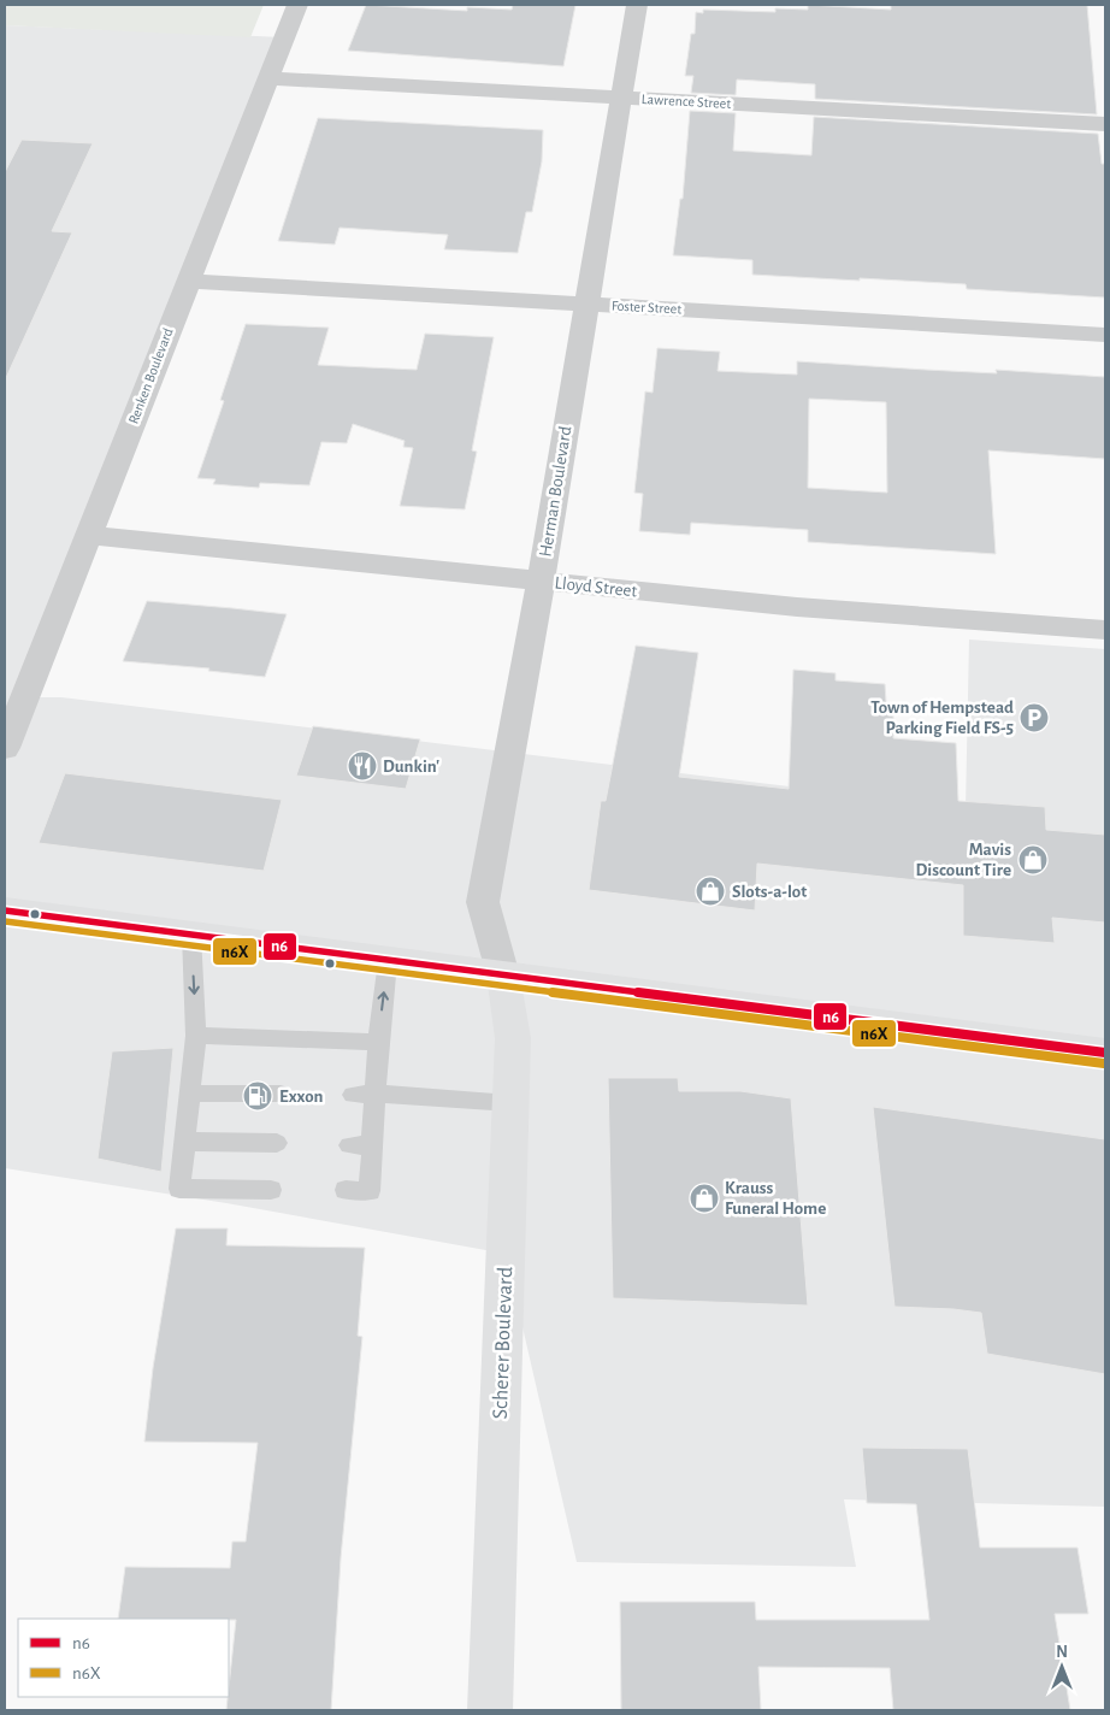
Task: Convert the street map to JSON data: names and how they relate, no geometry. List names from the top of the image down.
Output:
{
  "streets": {
    "main road": ["Scherer Boulevard"],
    "street": [
      "Lawrence Street",
      "Foster Street",
      "Renken Boulevard",
      "Herman Boulevard",
      "Lloyd Street"
    ]
  },
  "crossings": [
    ["Lawrence Street", "Renken Boulevard"],
    ["Lawrence Street", "Herman Boulevard"],
    ["Foster Street", "Renken Boulevard"],
    ["Foster Street", "Herman Boulevard"],
    ["Renken Boulevard", "Lloyd Street"],
    ["Herman Boulevard", "Lloyd Street"],
    ["Herman Boulevard", "Scherer Boulevard"]
  ],
  "places": {
    "parking": ["Town of Hempstead Parking Field FS-5"],
    "restaurant": ["Dunkin'"],
    "shop": ["Mavis Discount Tire", "Slots-a-lot", "Krauss Funeral Home"],
    "fuel station": ["Exxon"]
  },
  "lines": ["transit line n6", "transit line n6X"],
  "legend": ["n6", "n6X"],
  "north": "top"
}
